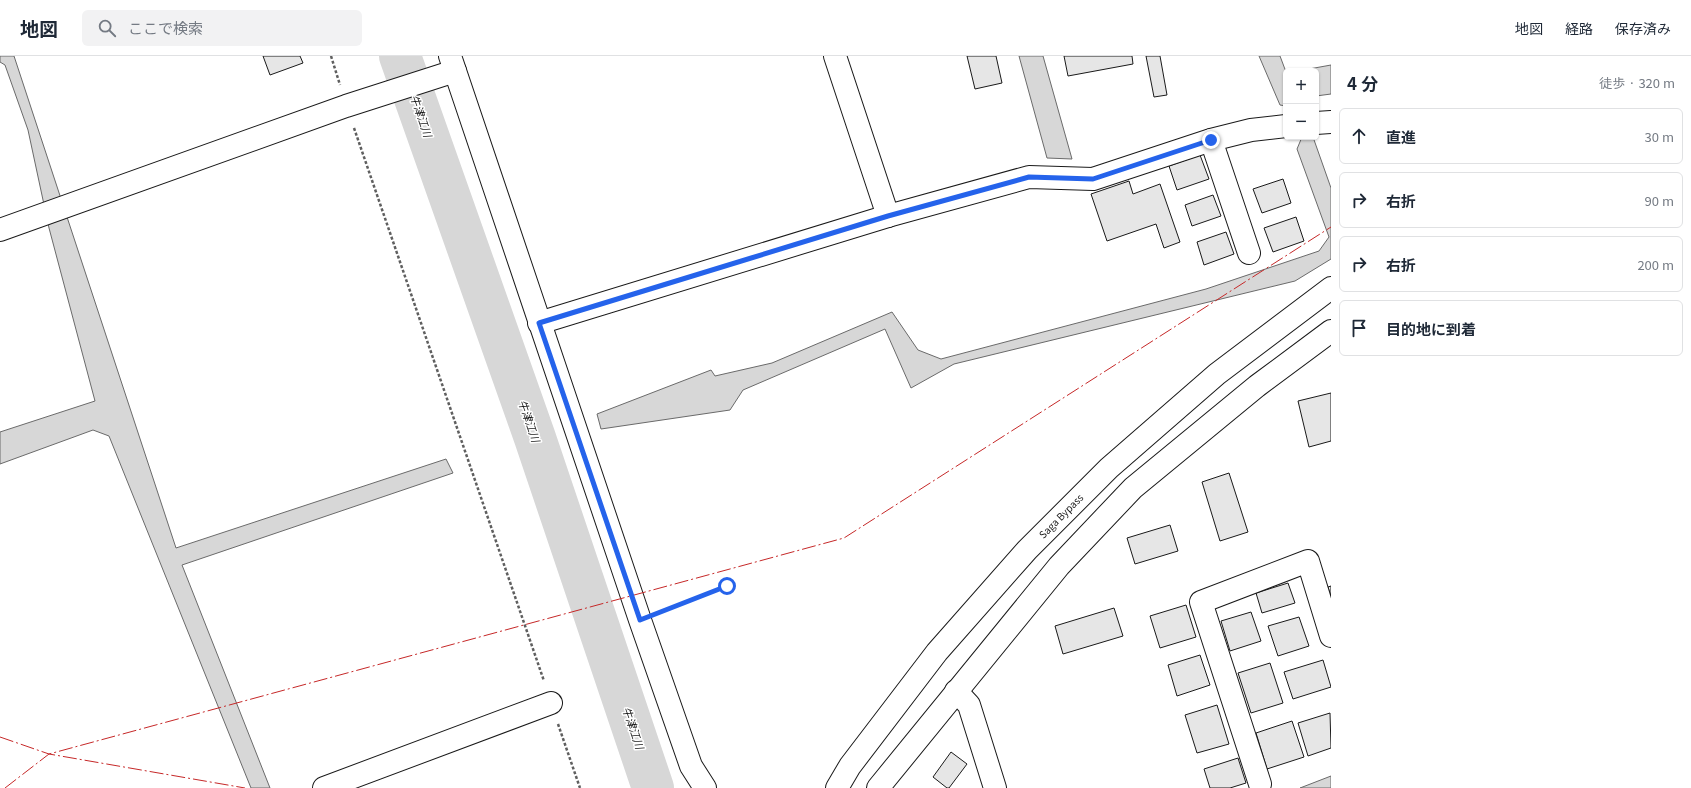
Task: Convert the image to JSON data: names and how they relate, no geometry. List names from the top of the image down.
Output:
{
  "streets": {
    "main road": ["Saga Bypass"]
  },
  "water": ["牛津江川"],
  "page": {
    "header": "地図",
    "search": "ここで検索",
    "nav": ["地図", "経路", "保存済み"],
    "heading": ["4 分", "徒歩 · 320 m"],
    "map_buttons": ["+", "−"],
    "list": [
      ["直進", "30 m"],
      ["右折", "90 m"],
      ["右折", "200 m"],
      "目的地に到着"
    ]
  }
}
